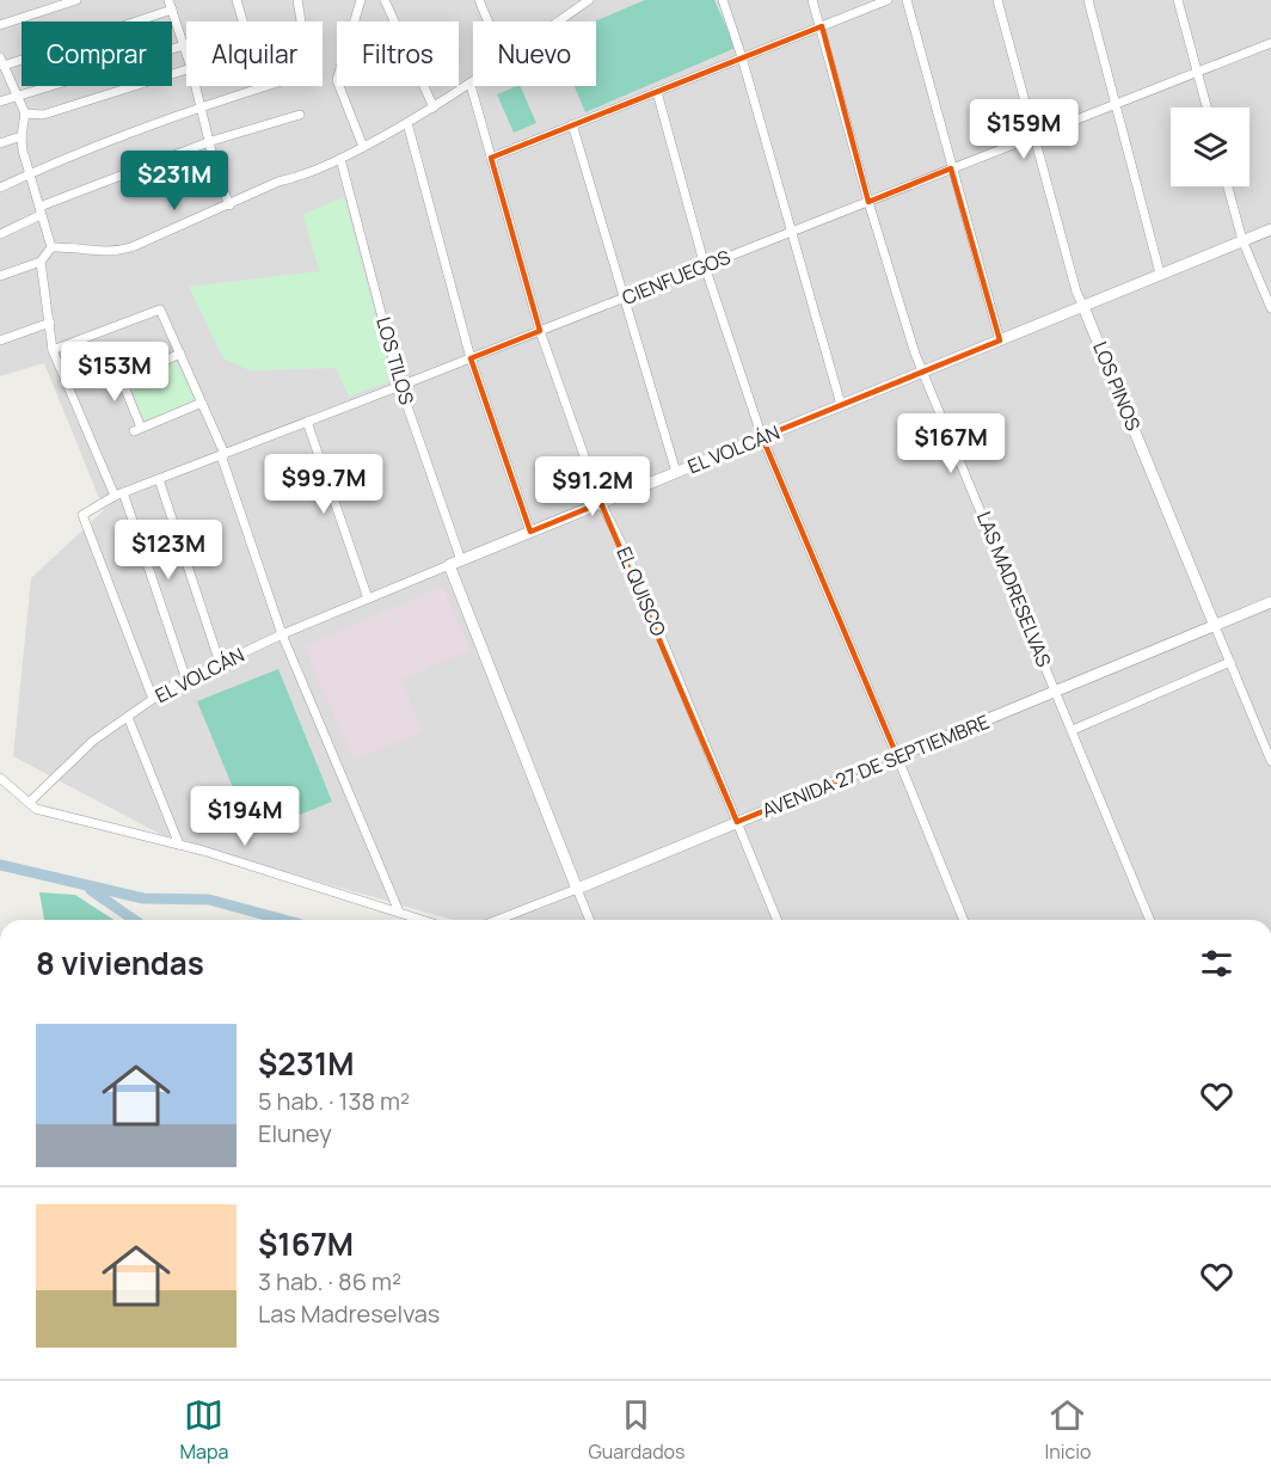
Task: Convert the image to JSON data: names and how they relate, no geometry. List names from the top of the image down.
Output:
{
  "streets": {
    "street": [
      "CIENFUEGOS",
      "LOS TILOS",
      "LOS PINOS",
      "EL VOLCÁN",
      "LAS MADRESELVAS",
      "EL QUISCO",
      "AVENIDA 27 DE SEPTIEMBRE"
    ]
  },
  "crossings": [
    ["CIENFUEGOS", "LOS TILOS"],
    ["CIENFUEGOS", "LOS PINOS"],
    ["CIENFUEGOS", "EL VOLCÁN"],
    ["CIENFUEGOS", "LAS MADRESELVAS"],
    ["CIENFUEGOS", "EL QUISCO"],
    ["LOS TILOS", "EL VOLCÁN"],
    ["LOS PINOS", "EL VOLCÁN"],
    ["LOS PINOS", "AVENIDA 27 DE SEPTIEMBRE"],
    ["EL VOLCÁN", "LAS MADRESELVAS"],
    ["EL VOLCÁN", "EL QUISCO"],
    ["LAS MADRESELVAS", "AVENIDA 27 DE SEPTIEMBRE"],
    ["EL QUISCO", "AVENIDA 27 DE SEPTIEMBRE"]
  ],
  "page": {
    "chip": [
      "Comprar",
      "Alquilar",
      "Filtros",
      "Nuevo"
    ],
    "price": [
      "$159M",
      "$231M",
      "$153M",
      "$167M",
      "$99.7M",
      "$91.2M",
      "$123M",
      "$194M"
    ],
    "heading": "8 viviendas",
    "list": [
      {
        "name": "$231M",
        "note": "5 hab. · 138 m² · Eluney"
      },
      {
        "name": "$167M",
        "note": "3 hab. · 86 m² · Las Madreselvas"
      }
    ],
    "tabs": ["Mapa", "Guardados", "Inicio"]
  }
}
